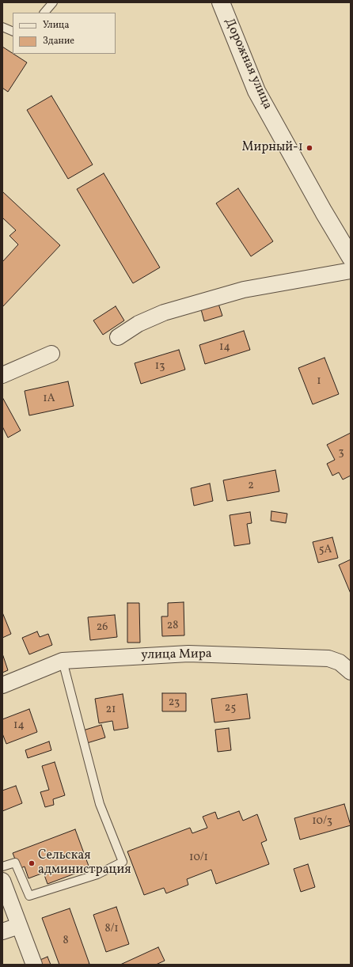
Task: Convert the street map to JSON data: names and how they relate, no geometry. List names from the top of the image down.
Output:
{
  "streets": {
    "street": ["Дорожная улица", "улица Мира"]
  },
  "places": ["Мирный-1", "Сельская администрация"],
  "house_numbers": [
    "14",
    "13",
    "1",
    "1А",
    "3",
    "2",
    "5А",
    "28",
    "26",
    "23",
    "25",
    "21",
    "14",
    "10/3",
    "10/1",
    "8/1",
    "8"
  ],
  "legend": ["Улица", "Здание"]
}
